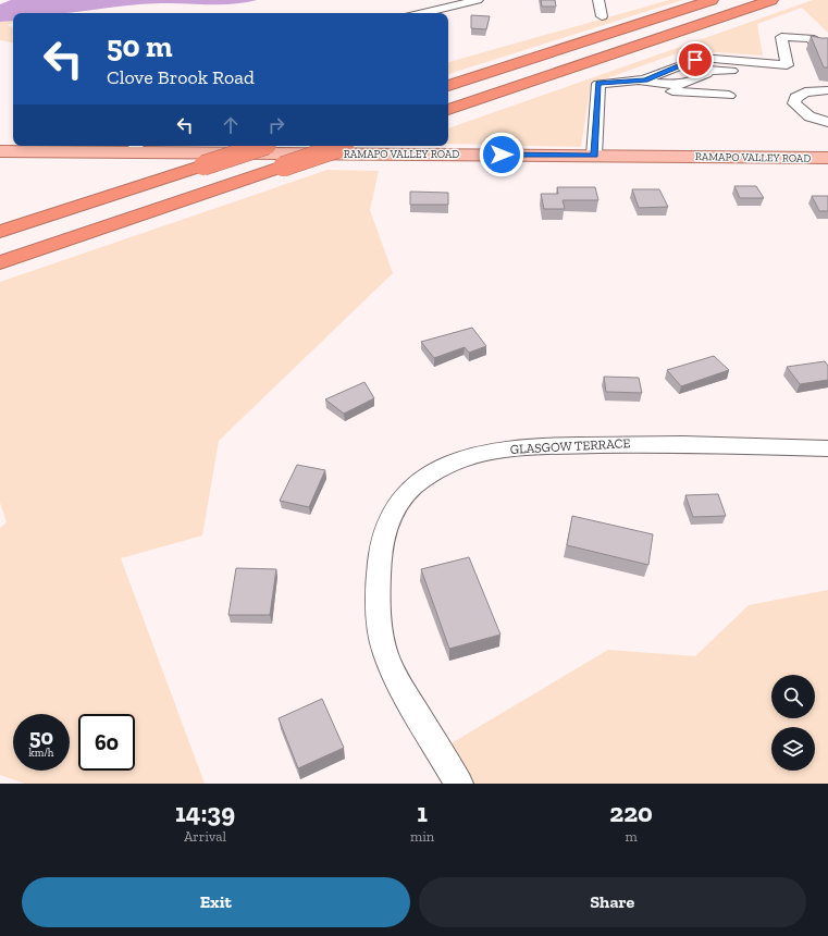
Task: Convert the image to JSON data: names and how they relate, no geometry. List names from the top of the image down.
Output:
{
  "streets": {
    "main road": ["RAMAPO VALLEY ROAD"],
    "street": ["GLASGOW TERRACE"]
  },
  "page": {
    "turn": ["50 m", "Clove Brook Road"],
    "speed": "50 km/h",
    "limit": "60",
    "eta": [
      "14:39",
      "Arrival",
      "1",
      "min",
      "220",
      "m"
    ],
    "buttons": ["Exit", "Share"]
  }
}
